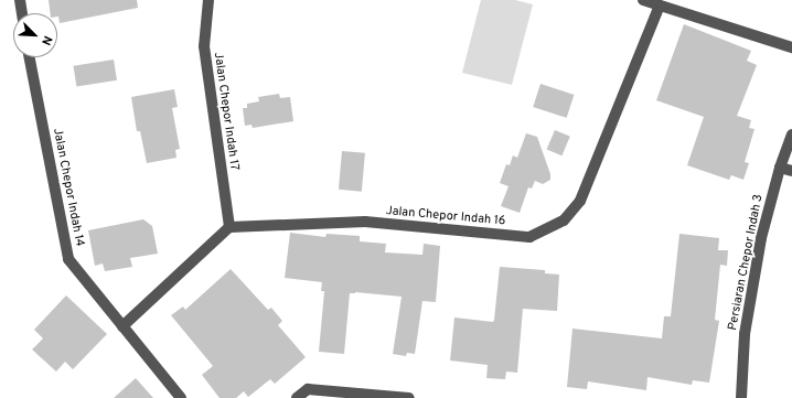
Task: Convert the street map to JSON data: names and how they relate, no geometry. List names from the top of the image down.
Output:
{
  "streets": {
    "street": [
      "Jalan Chepor Indah 17",
      "Jalan Chepor Indah 14",
      "Jalan Chepor Indah 16",
      "Persiaran Chepor Indah 3"
    ]
  },
  "crossings": [
    ["Jalan Chepor Indah 17", "Jalan Chepor Indah 16"]
  ],
  "north": "bottom right"
}
